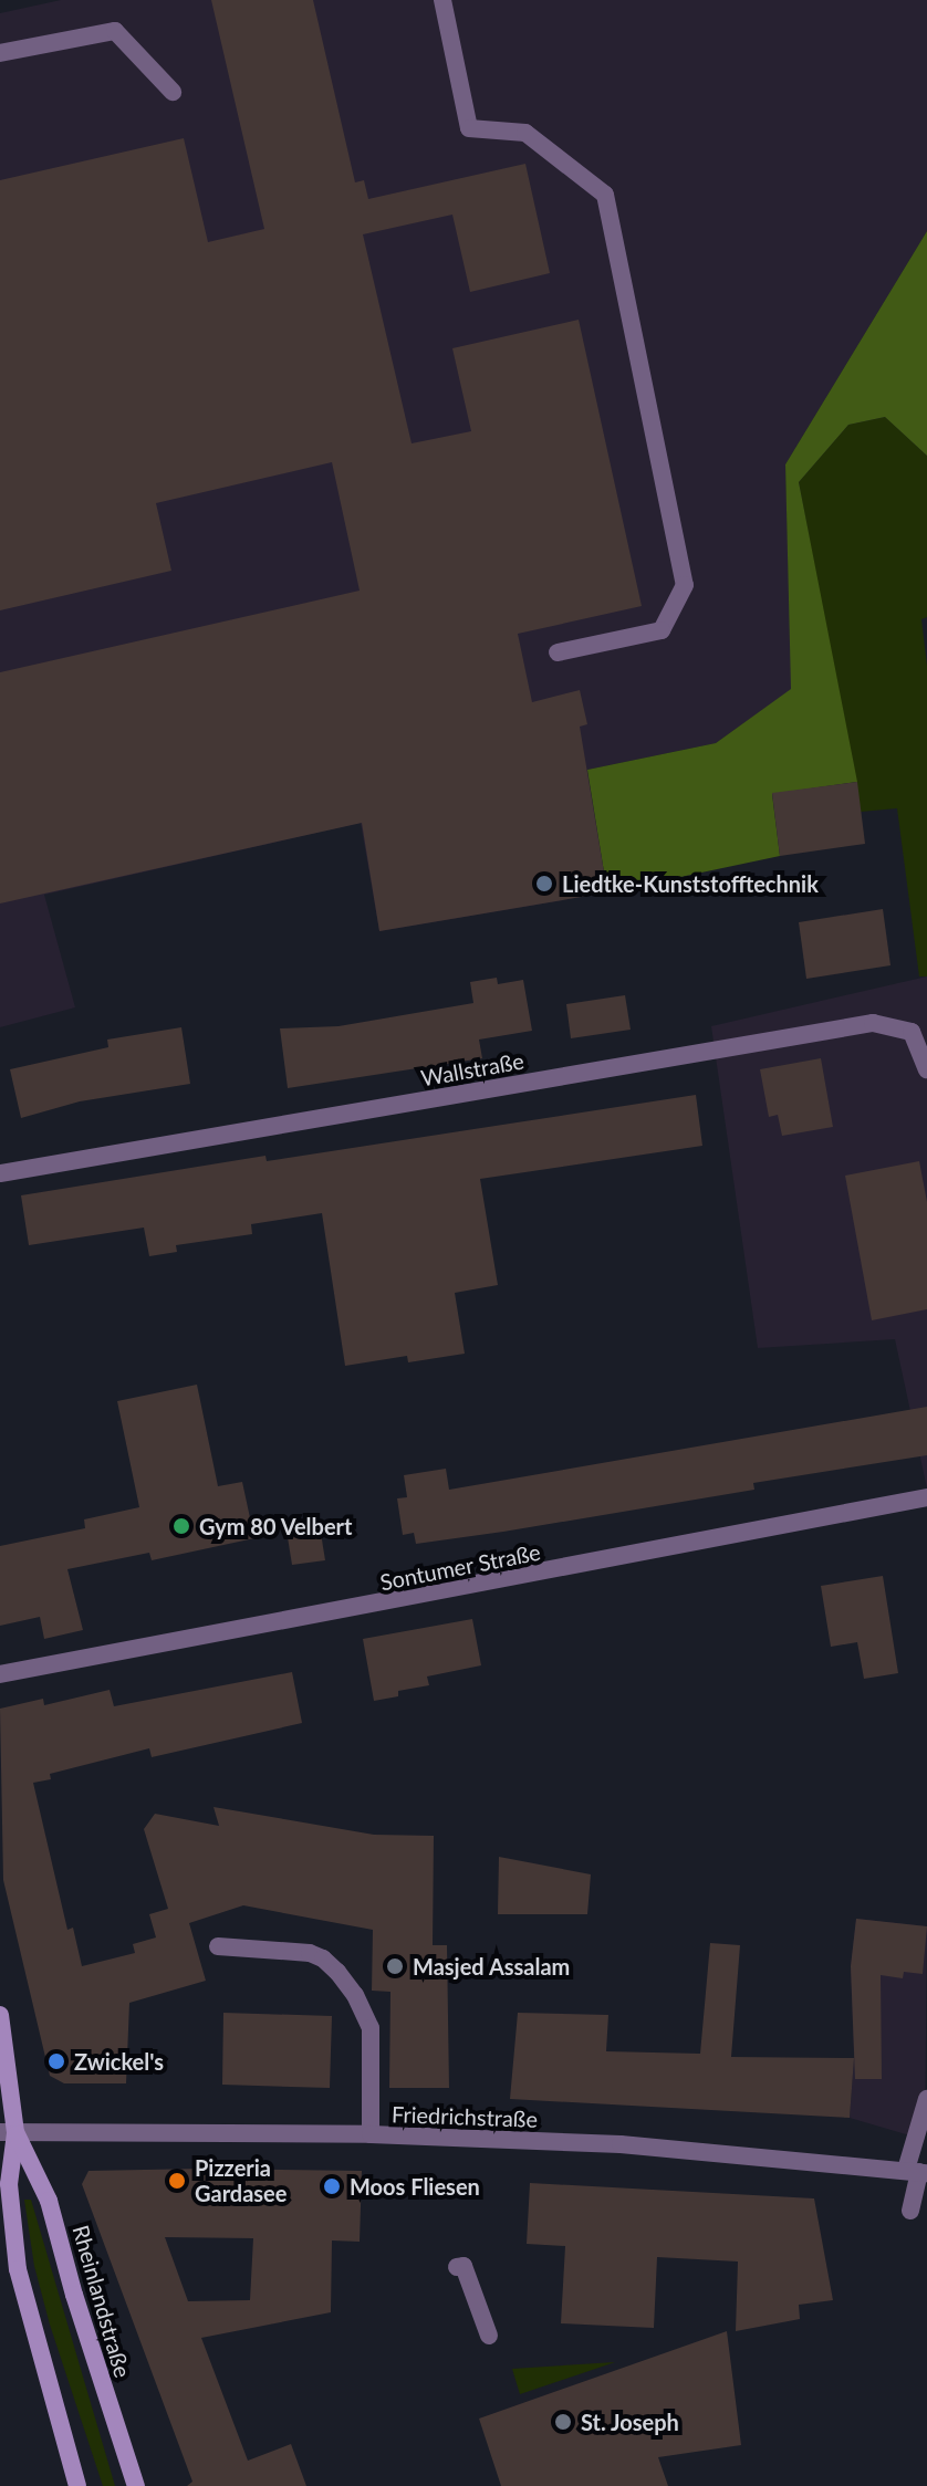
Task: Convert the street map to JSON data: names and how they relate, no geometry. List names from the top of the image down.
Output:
{
  "streets": {
    "main road": ["Rheinlandstraße"],
    "street": ["Wallstraße", "Sontumer Straße", "Friedrichstraße"]
  },
  "crossings": [
    ["Friedrichstraße", "Rheinlandstraße"]
  ],
  "places": [
    "Liedtke-Kunststofftechnik",
    "Gym 80 Velbert",
    "Masjed Assalam",
    "Zwickel's",
    "Pizzeria Gardasee",
    "Moos Fliesen",
    "St. Joseph"
  ]
}
